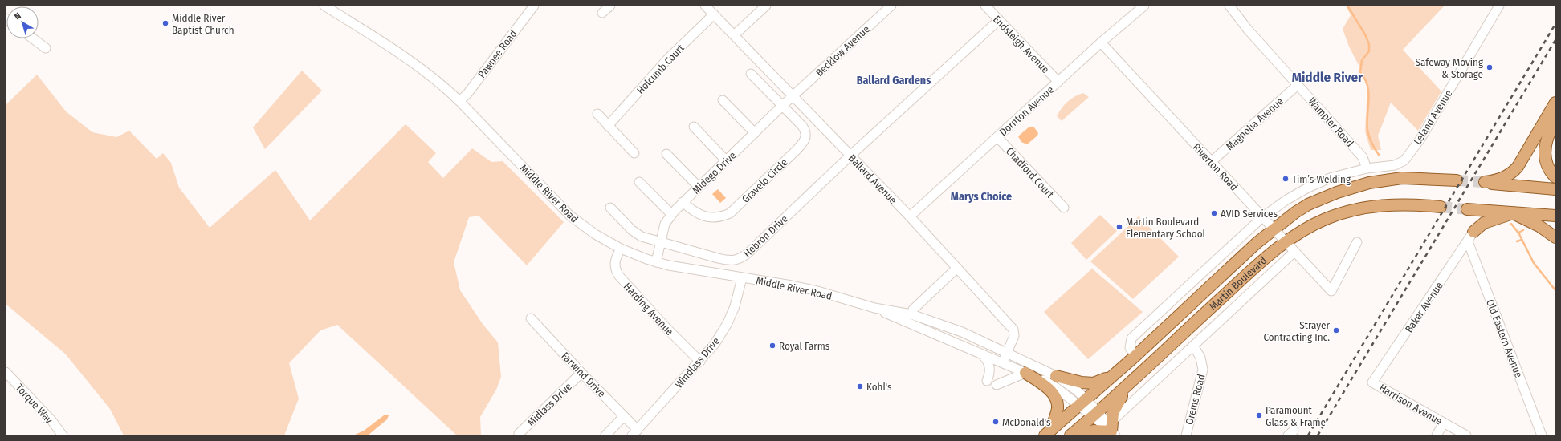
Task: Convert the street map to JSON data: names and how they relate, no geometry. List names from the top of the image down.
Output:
{
  "streets": {
    "main road": ["Martin Boulevard"],
    "street": [
      "Endsleigh Avenue",
      "Becklow Avenue",
      "Pawnee Road",
      "Holcumb Court",
      "Dornton Avenue",
      "Leland Avenue",
      "Wampler Road",
      "Magnolia Avenue",
      "Riverton Road",
      "Midego Drive",
      "Chadford Court",
      "Ballard Avenue",
      "Gravelo Circle",
      "Middle River Road",
      "Hebron Drive",
      "Baker Avenue",
      "Harding Avenue",
      "Old Eastern Avenue",
      "Windlass Drive",
      "Farwind Drive",
      "Orems Road",
      "Torque Way",
      "Midlass Drive",
      "Harrison Avenue"
    ]
  },
  "crossings": [
    ["Endsleigh Avenue", "Dornton Avenue"],
    ["Endsleigh Avenue", "Hebron Drive"],
    ["Becklow Avenue", "Midego Drive"],
    ["Becklow Avenue", "Ballard Avenue"],
    ["Pawnee Road", "Middle River Road"],
    ["Holcumb Court", "Ballard Avenue"],
    ["Dornton Avenue", "Riverton Road"],
    ["Dornton Avenue", "Chadford Court"],
    ["Dornton Avenue", "Ballard Avenue"],
    ["Leland Avenue", "Wampler Road"],
    ["Leland Avenue", "Riverton Road"],
    ["Leland Avenue", "Martin Boulevard"],
    ["Wampler Road", "Magnolia Avenue"],
    ["Magnolia Avenue", "Riverton Road"],
    ["Riverton Road", "Martin Boulevard"],
    ["Midego Drive", "Ballard Avenue"],
    ["Midego Drive", "Gravelo Circle"],
    ["Midego Drive", "Middle River Road"],
    ["Midego Drive", "Hebron Drive"],
    ["Ballard Avenue", "Middle River Road"],
    ["Ballard Avenue", "Hebron Drive"],
    ["Middle River Road", "Martin Boulevard"],
    ["Middle River Road", "Harding Avenue"],
    ["Middle River Road", "Windlass Drive"],
    ["Martin Boulevard", "Orems Road"],
    ["Baker Avenue", "Old Eastern Avenue"],
    ["Baker Avenue", "Harrison Avenue"],
    ["Harding Avenue", "Windlass Drive"],
    ["Windlass Drive", "Farwind Drive"],
    ["Farwind Drive", "Midlass Drive"]
  ],
  "districts": ["Middle River", "Ballard Gardens", "Marys Choice"],
  "places": [
    "Middle River Baptist Church",
    "Safeway Moving & Storage",
    "Tim’s Welding",
    "AVID Services",
    "Martin Boulevard Elementary School",
    "Strayer Contracting Inc.",
    "Royal Farms",
    "Kohl's",
    "Paramount Glass & Frame",
    "McDonald's"
  ],
  "north": "top left"
}
